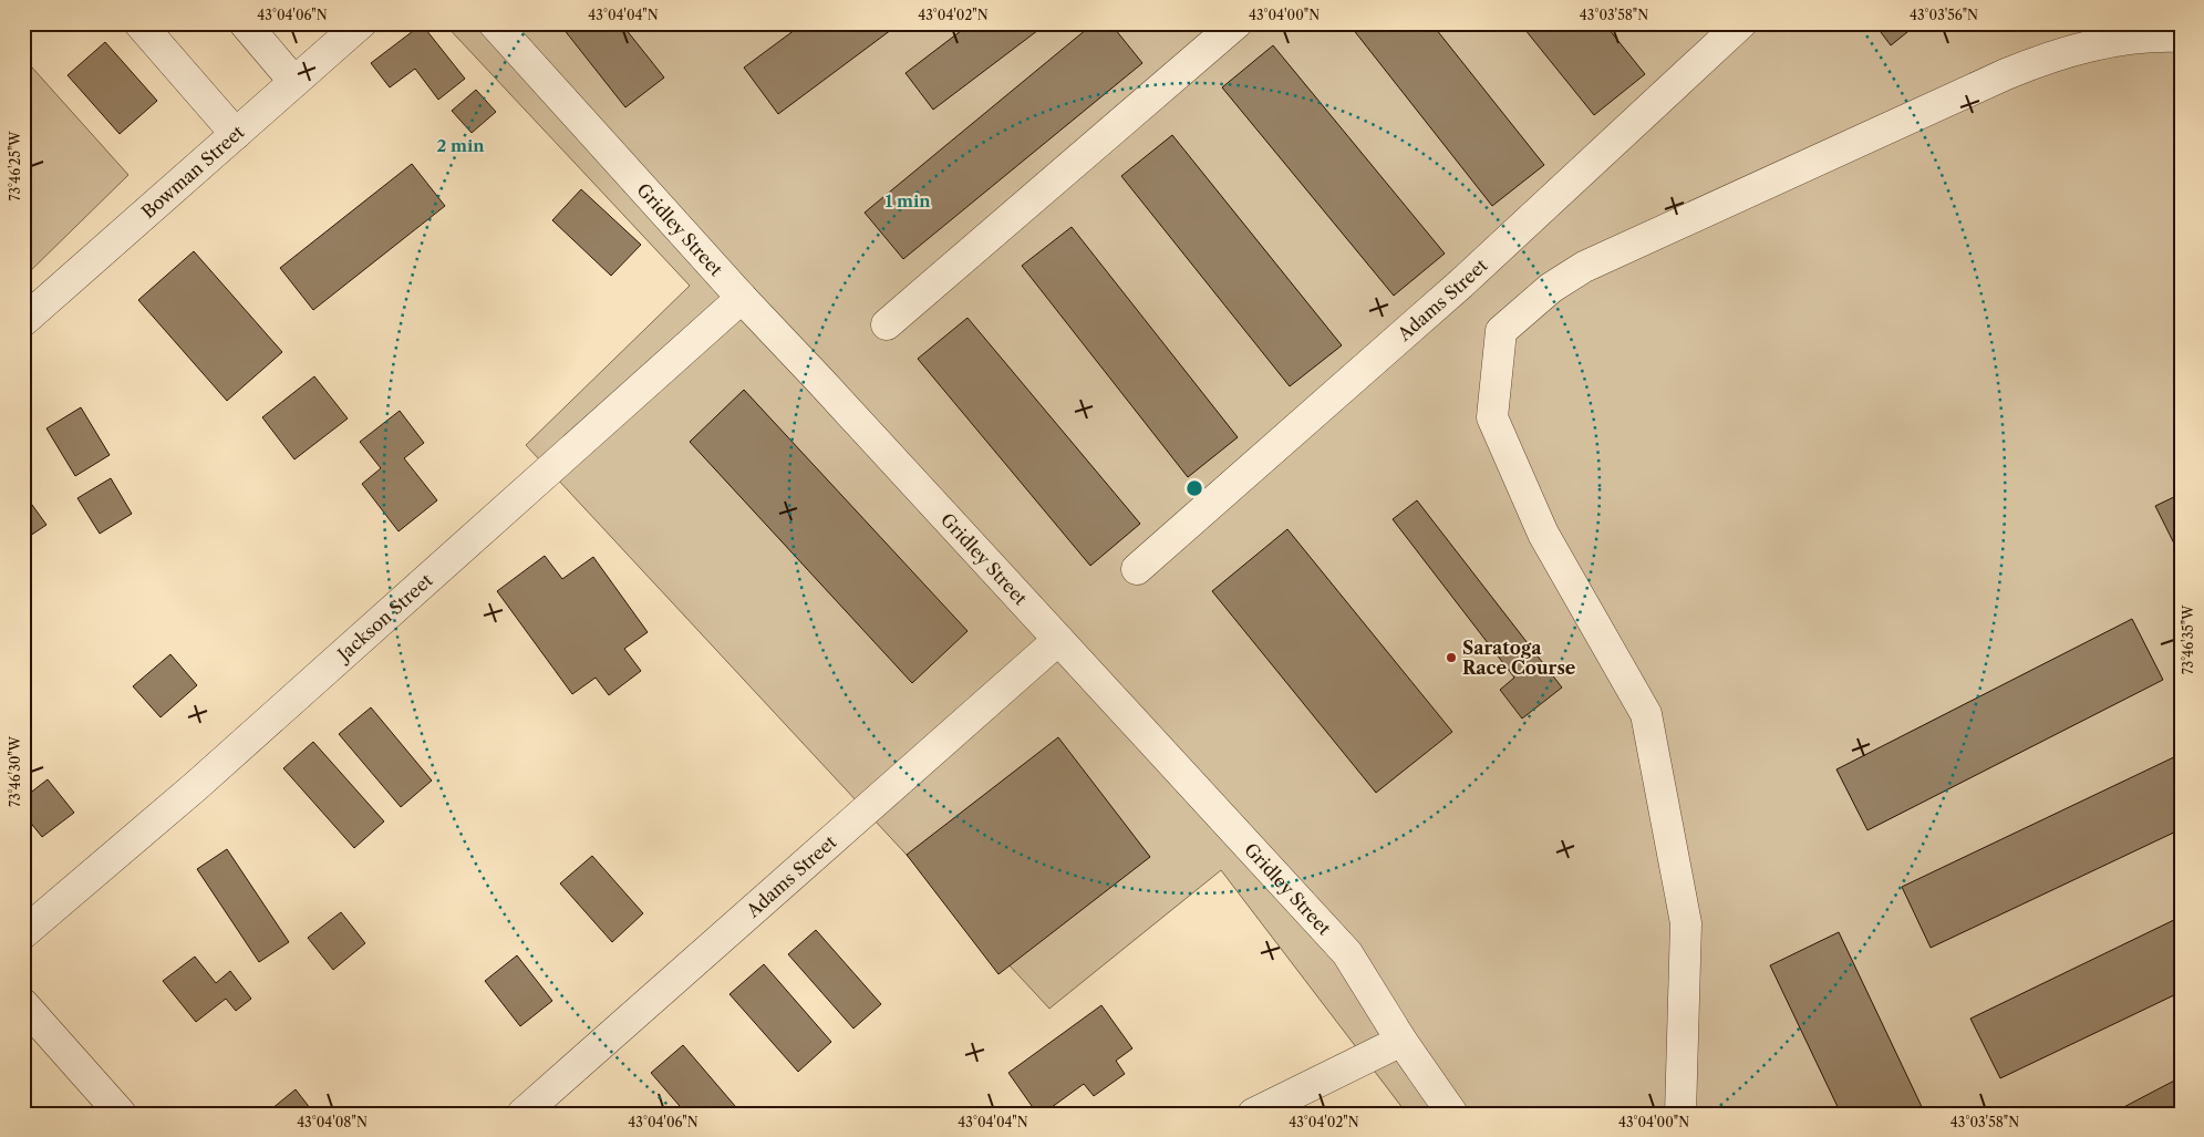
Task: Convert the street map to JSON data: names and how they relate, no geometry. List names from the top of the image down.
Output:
{
  "streets": {
    "street": [
      "Bowman Street",
      "Gridley Street",
      "Adams Street",
      "Jackson Street"
    ]
  },
  "crossings": [
    ["Gridley Street", "Adams Street"],
    ["Gridley Street", "Jackson Street"]
  ],
  "places": ["Saratoga Race Course"],
  "coordinates": [
    "43°04'06\"N",
    "43°04'04\"N",
    "43°04'02\"N",
    "43°04'00\"N",
    "43°03'58\"N",
    "43°03'56\"N",
    "73°46'25\"W",
    "73°46'35\"W",
    "73°46'30\"W",
    "43°04'08\"N"
  ],
  "rings": ["2 min", "1 min"]
}
